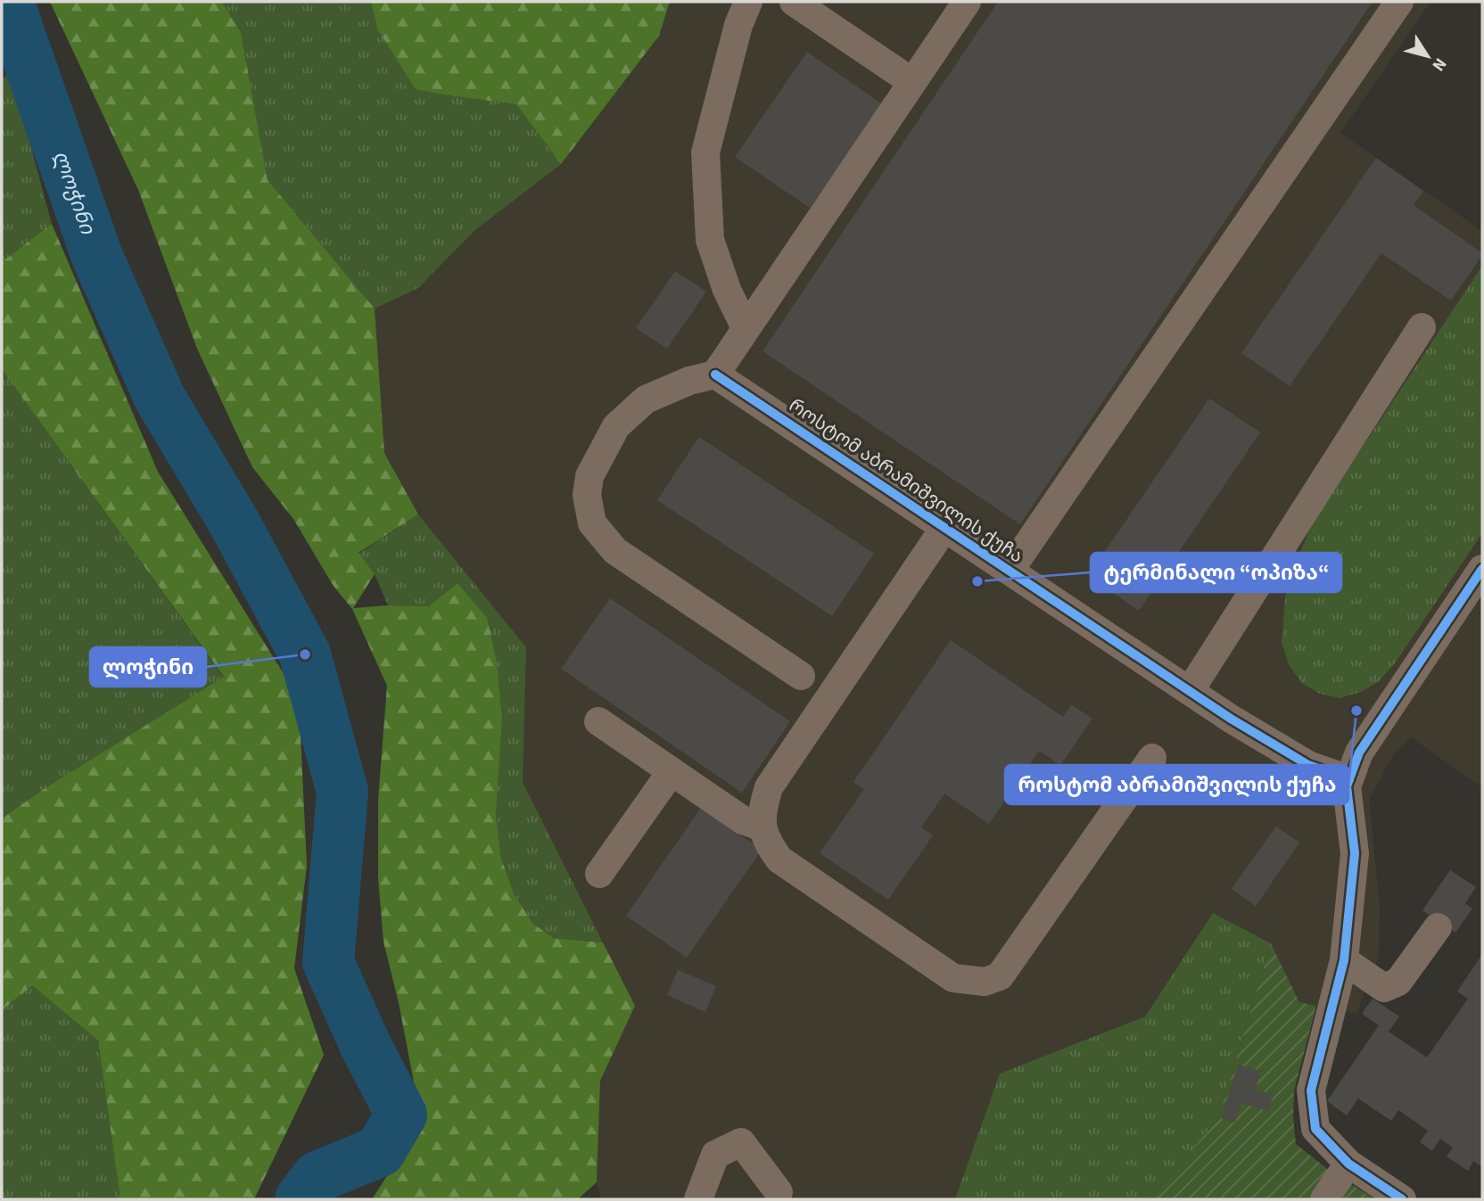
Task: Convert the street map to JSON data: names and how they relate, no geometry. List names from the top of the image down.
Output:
{
  "streets": {
    "street": ["როსტომ აბრამიშვილის ქუჩა"]
  },
  "water": ["ლოჭინი"],
  "places": ["ტერმინალი “ოპიზა“", "ლოჭინი", "როსტომ აბრამიშვილის ქუჩა"],
  "north": "bottom right"
}
